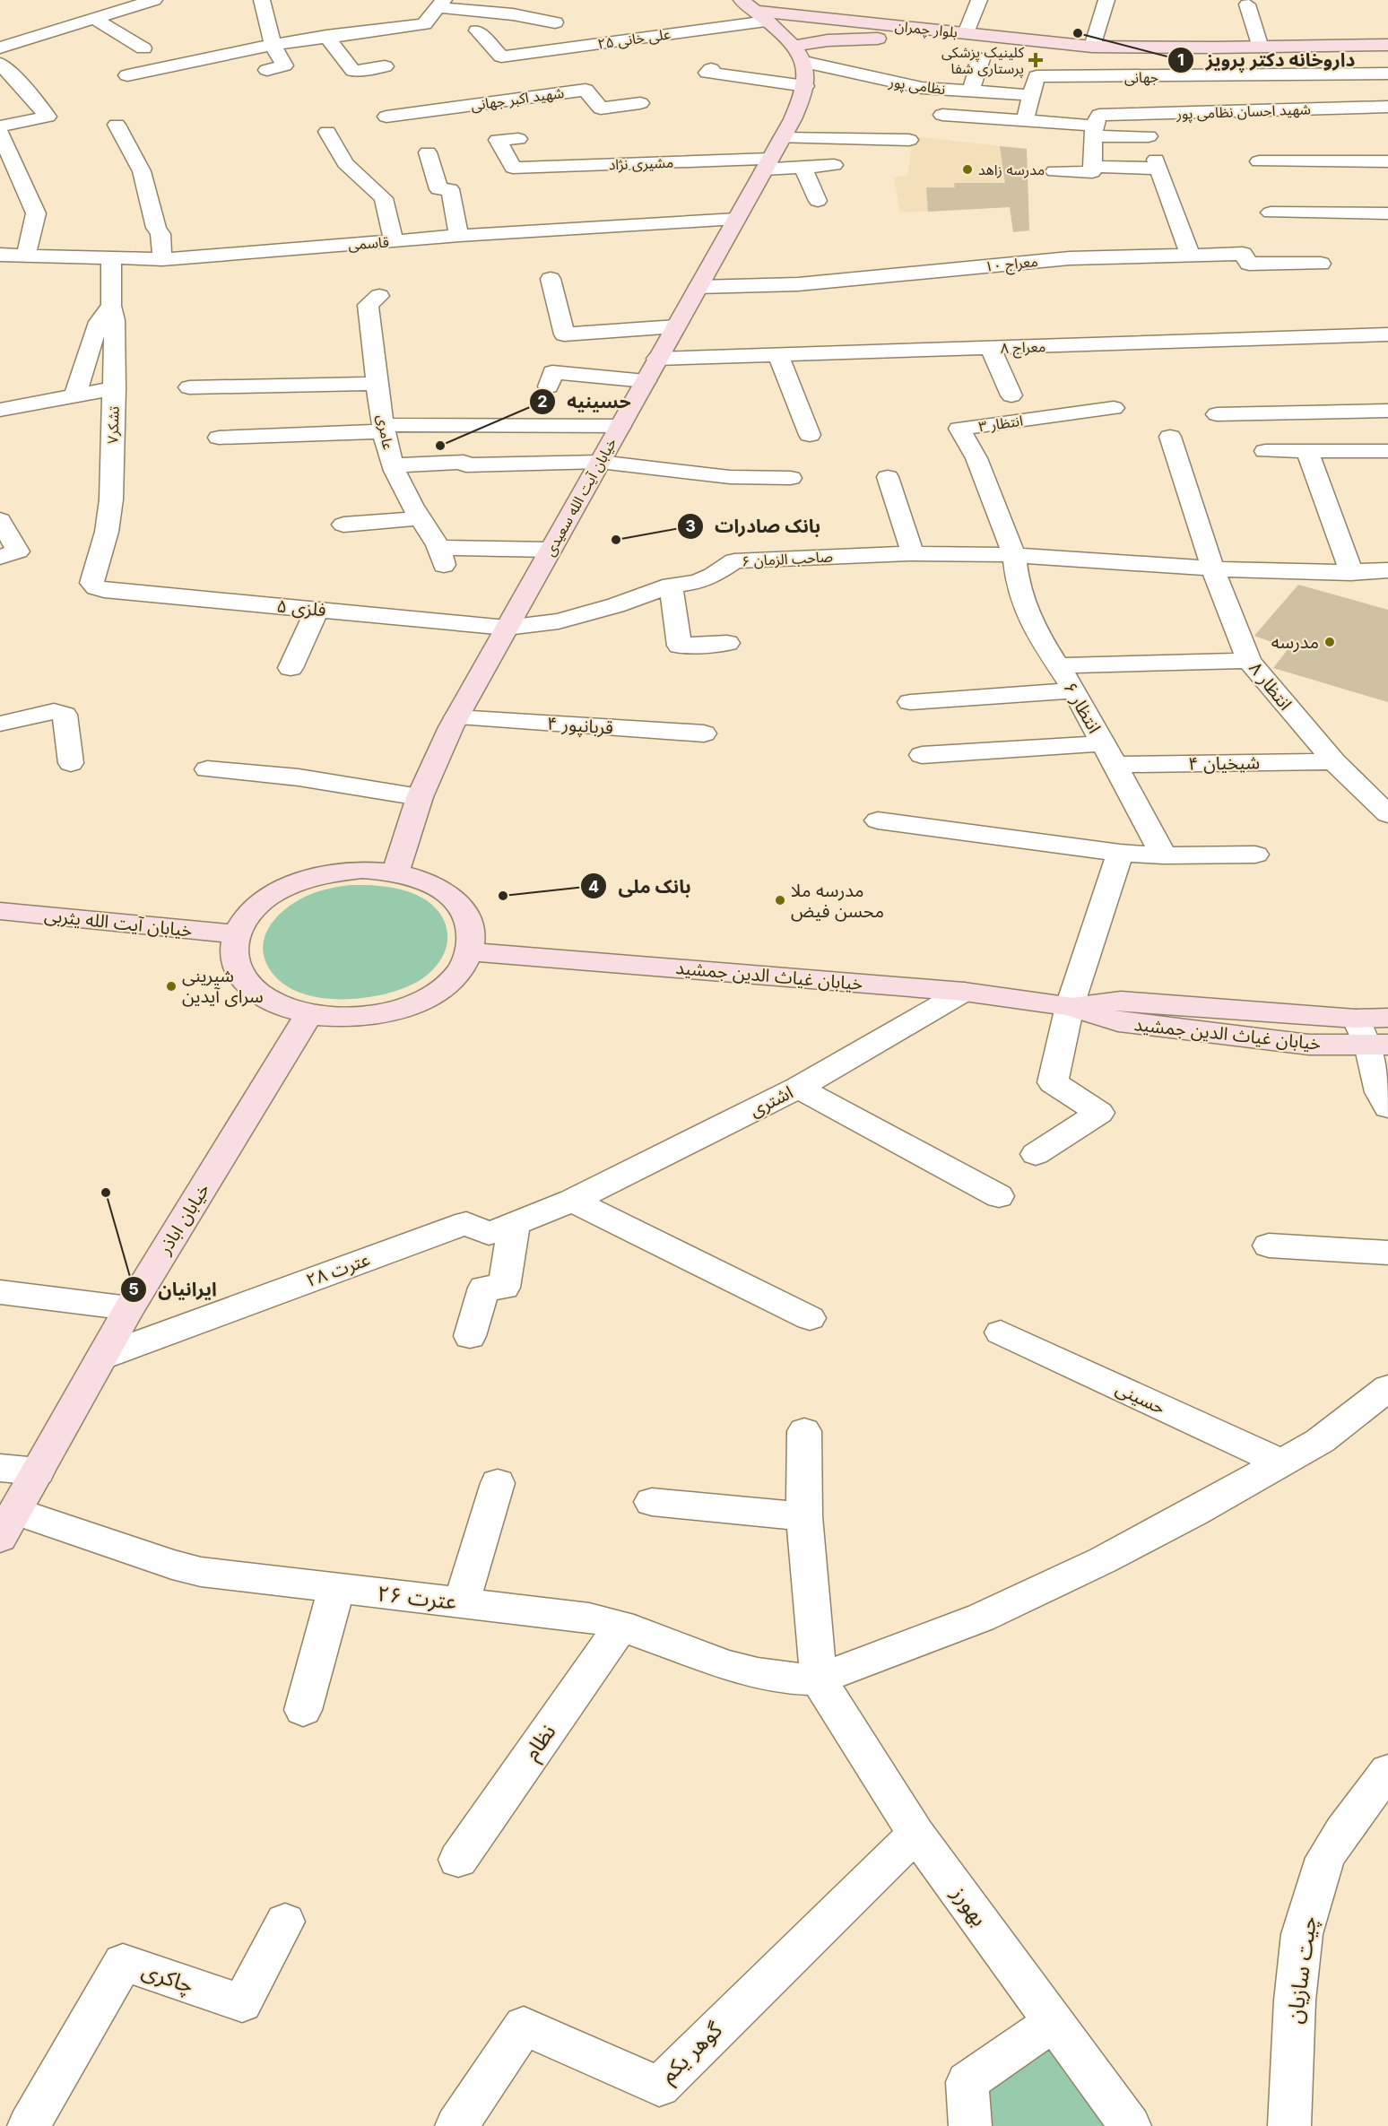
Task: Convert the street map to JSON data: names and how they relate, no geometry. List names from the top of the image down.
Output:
{
  "streets": {
    "main road": [
      "بلوار چمران",
      "خیابان آیت الله سعیدی",
      "خیابان آیت الله یثربی",
      "خیابان غیاث الدین جمشید",
      "خیابان اباذر"
    ],
    "street": [
      "علی خانی ۲۵",
      "جهانی",
      "نظامی پور",
      "شهید اکبر جهانی",
      "شهید احسان نظامی پور",
      "مشیری نژاد",
      "قاسمی",
      "معراج ۱۰",
      "معراج ۸",
      "انتظار ۳",
      "تشکر۷",
      "عامری",
      "صاحب الزمان ۶",
      "فلزی ۵",
      "انتظار ۸",
      "انتظار ۶",
      "قربانپور ۴",
      "شیخیان ۴",
      "اشتری",
      "عترت ۲۸",
      "حسینی",
      "عترت ۲۶",
      "نظام",
      "بهورز",
      "چیت سازیان",
      "چاکری",
      "گوهر یکم"
    ]
  },
  "crossings": [
    ["بلوار چمران", "علی خانی ۲۵"],
    ["بلوار چمران", "نظامی پور"],
    ["بلوار چمران", "خیابان آیت الله سعیدی"],
    ["جهانی", "نظامی پور"],
    ["نظامی پور", "خیابان آیت الله سعیدی"],
    ["مشیری نژاد", "خیابان آیت الله سعیدی"],
    ["قاسمی", "تشکر۷"],
    ["قاسمی", "خیابان آیت الله سعیدی"],
    ["معراج ۱۰", "خیابان آیت الله سعیدی"],
    ["معراج ۸", "خیابان آیت الله سعیدی"],
    ["انتظار ۳", "صاحب الزمان ۶"],
    ["انتظار ۳", "انتظار ۶"],
    ["تشکر۷", "فلزی ۵"],
    ["عامری", "خیابان آیت الله سعیدی"],
    ["خیابان آیت الله سعیدی", "صاحب الزمان ۶"],
    ["خیابان آیت الله سعیدی", "فلزی ۵"],
    ["خیابان آیت الله سعیدی", "قربانپور ۴"],
    ["صاحب الزمان ۶", "فلزی ۵"],
    ["صاحب الزمان ۶", "انتظار ۸"],
    ["صاحب الزمان ۶", "انتظار ۶"],
    ["انتظار ۸", "شیخیان ۴"],
    ["انتظار ۶", "شیخیان ۴"],
    ["خیابان غیاث الدین جمشید", "اشتری"],
    ["اشتری", "عترت ۲۸"],
    ["خیابان اباذر", "عترت ۲۸"],
    ["خیابان اباذر", "عترت ۲۶"],
    ["حسینی", "عترت ۲۶"],
    ["عترت ۲۶", "نظام"],
    ["عترت ۲۶", "بهورز"],
    ["بهورز", "گوهر یکم"]
  ],
  "places": {
    "other": [
      "داروخانه دکتر پرویز",
      "مدرسه زاهد",
      "حسینیه",
      "بانک صادرات",
      "مدرسه",
      "بانک ملی",
      "مدرسه ملا محسن فیض",
      "شیرینی سرای آیدین",
      "ایرانیان"
    ],
    "health": ["کلینیک پزشکی پرستاری شفا"]
  }
}
